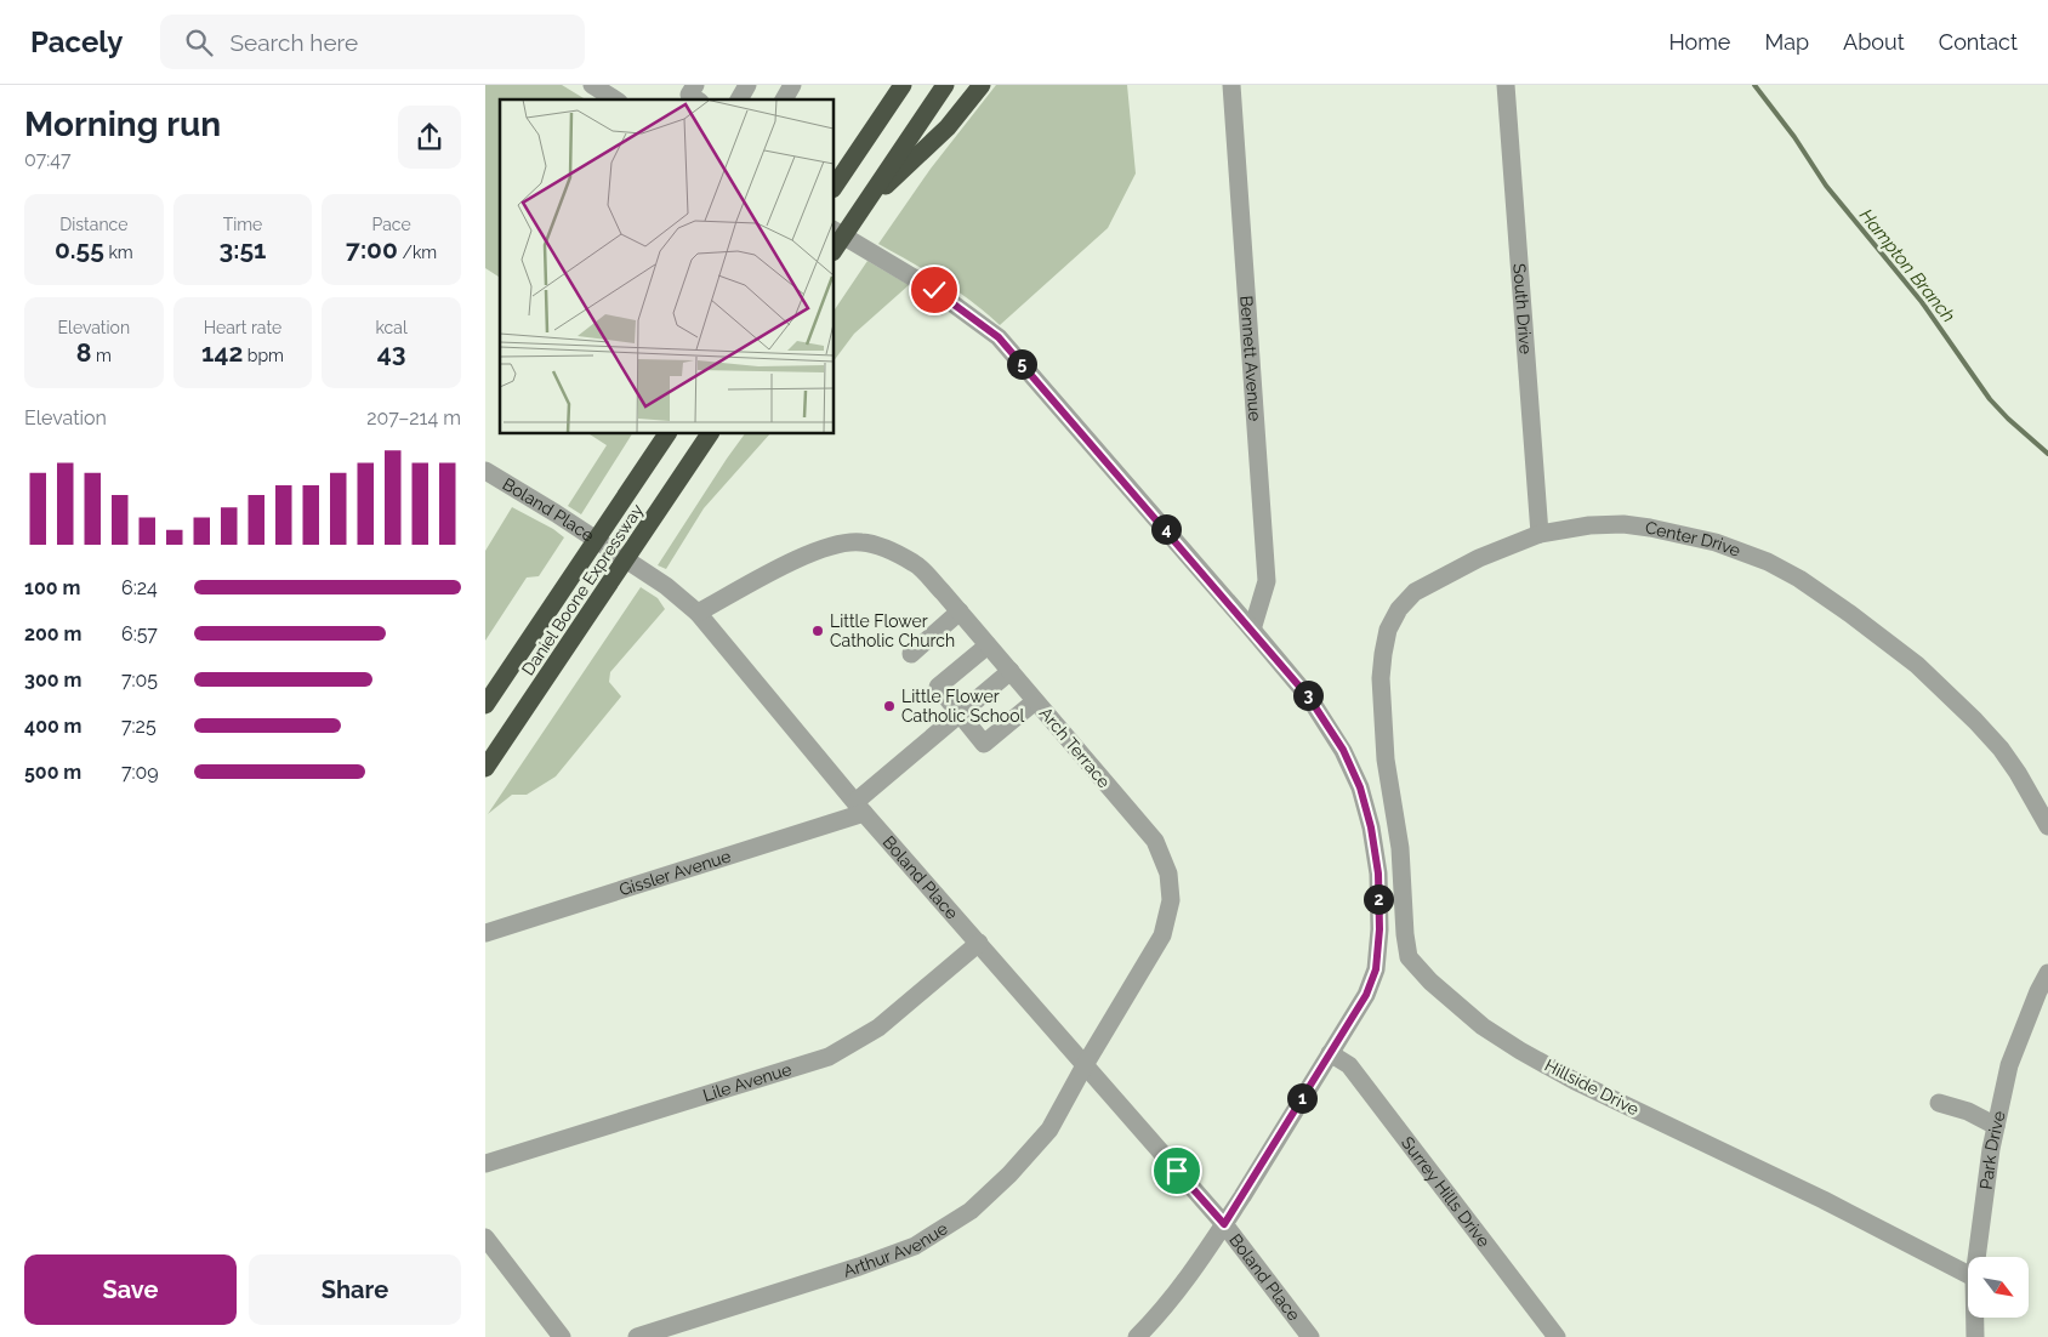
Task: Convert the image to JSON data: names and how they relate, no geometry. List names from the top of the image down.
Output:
{
  "streets": {
    "highway": ["Daniel Boone Expressway"],
    "street": [
      "South Drive",
      "Bennett Avenue",
      "Boland Place",
      "Center Drive",
      "Arch Terrace",
      "Gissler Avenue",
      "Lile Avenue",
      "Hillside Drive",
      "Park Drive",
      "Surrey Hills Drive",
      "Arthur Avenue"
    ]
  },
  "crossings": [
    ["South Drive", "Center Drive"],
    ["Boland Place", "Arch Terrace"],
    ["Boland Place", "Gissler Avenue"],
    ["Boland Place", "Lile Avenue"],
    ["Boland Place", "Arthur Avenue"],
    ["Center Drive", "Hillside Drive"],
    ["Arch Terrace", "Arthur Avenue"]
  ],
  "water": ["Hampton Branch"],
  "places": ["Little Flower Catholic Church", "Little Flower Catholic School"],
  "north": "bottom right",
  "page": {
    "header": "Pacely",
    "search": "Search here",
    "nav": [
      "Home",
      "Map",
      "About",
      "Contact"
    ],
    "heading": ["Morning run", "07:47"],
    "stats": [
      ["Distance", "0.55 km"],
      ["Time", "3:51"],
      ["Pace", "7:00 /km"],
      ["Elevation", "8 m"],
      ["Heart rate", "142 bpm"],
      ["kcal", "43"]
    ],
    "pins": [
      "5",
      "4",
      "3",
      "2",
      "1"
    ],
    "chart": ["Elevation", "207–214 m"],
    "list": [
      {
        "name": "100 m",
        "note": "6:24"
      },
      {
        "name": "200 m",
        "note": "6:57"
      },
      {
        "name": "300 m",
        "note": "7:05"
      },
      {
        "name": "400 m",
        "note": "7:25"
      },
      {
        "name": "500 m",
        "note": "7:09"
      }
    ],
    "buttons": ["Save", "Share"]
  }
}
